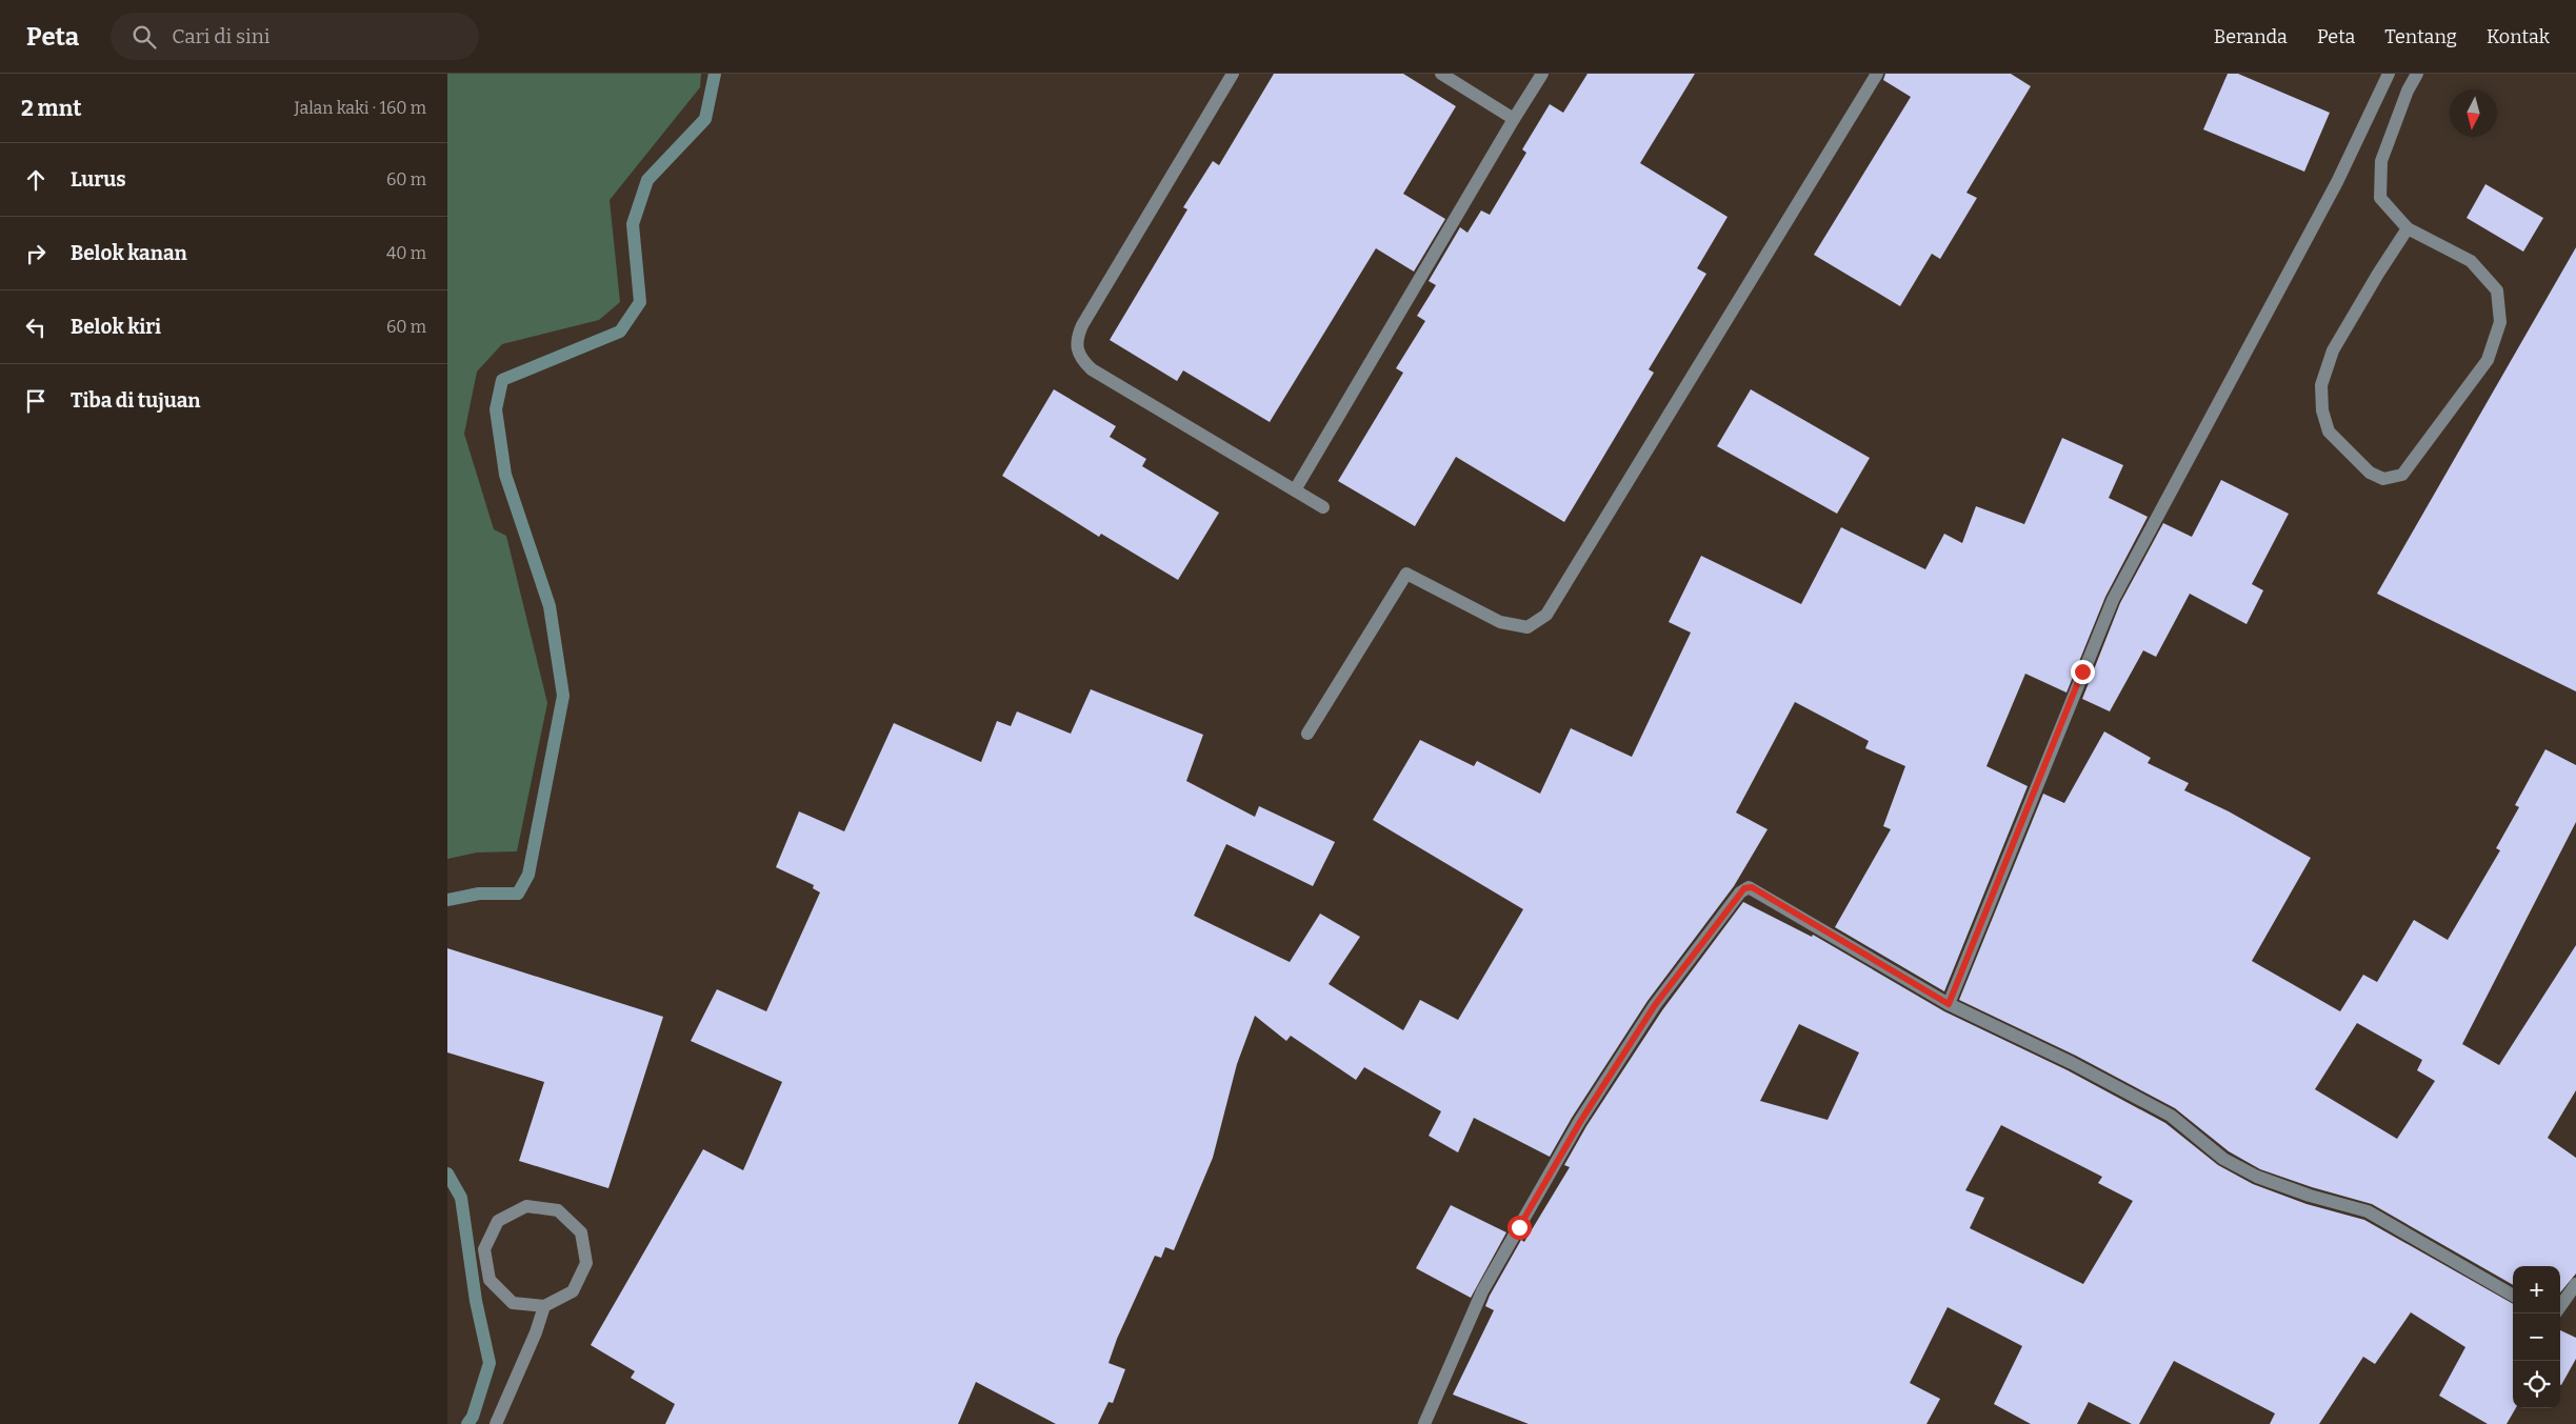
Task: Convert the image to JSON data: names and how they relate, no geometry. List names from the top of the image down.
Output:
{
  "north": "bottom",
  "page": {
    "header": "Peta",
    "search": "Cari di sini",
    "nav": [
      "Beranda",
      "Peta",
      "Tentang",
      "Kontak"
    ],
    "heading": ["2 mnt", "Jalan kaki · 160 m"],
    "list": [
      ["Lurus", "60 m"],
      ["Belok kanan", "40 m"],
      ["Belok kiri", "60 m"],
      "Tiba di tujuan"
    ],
    "map_buttons": ["+", "−"]
  }
}
